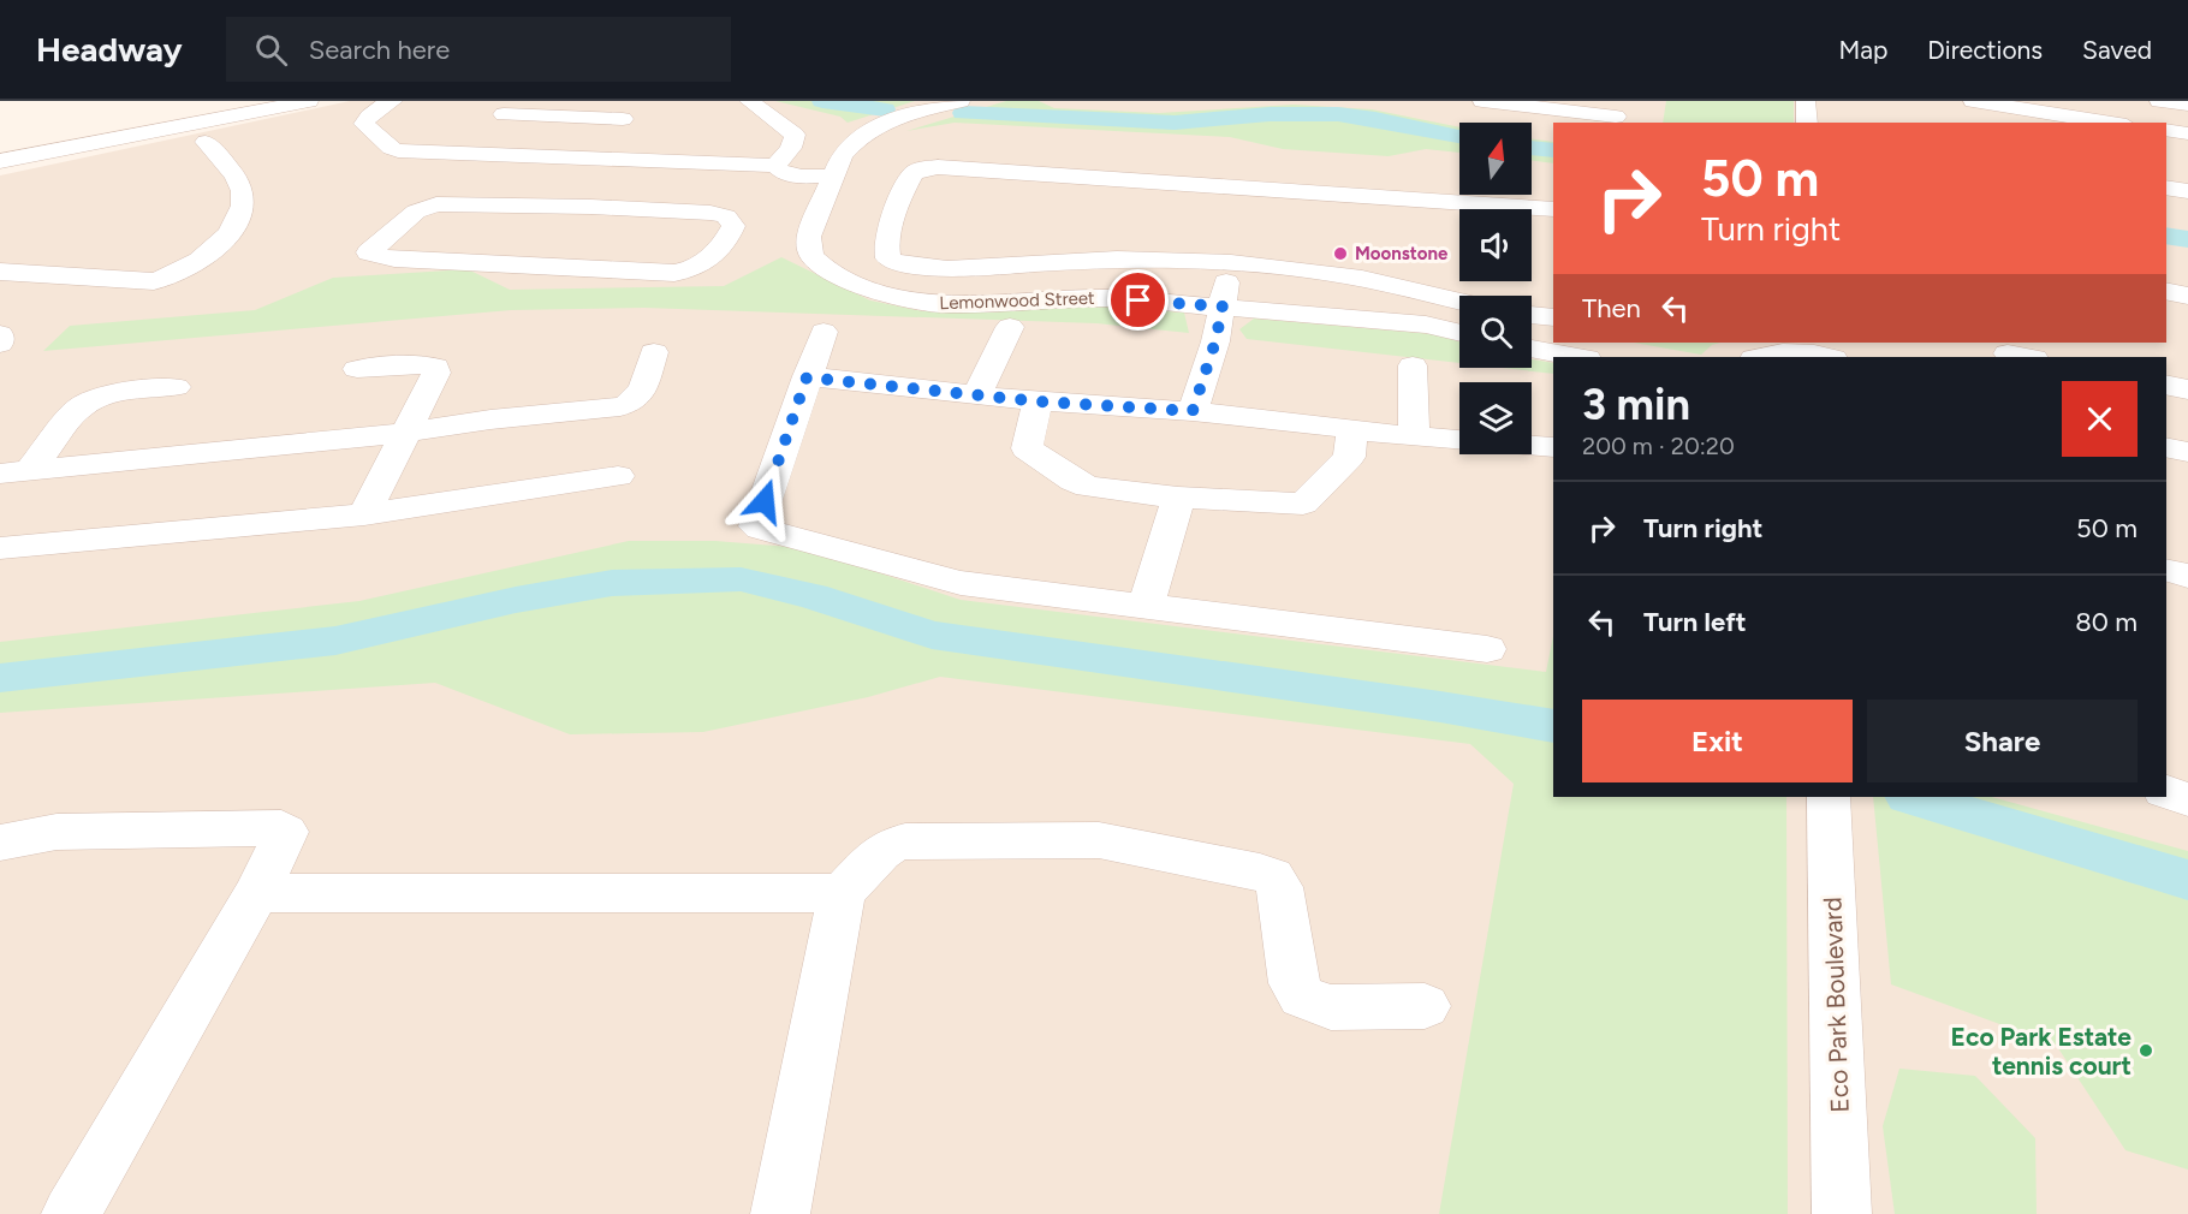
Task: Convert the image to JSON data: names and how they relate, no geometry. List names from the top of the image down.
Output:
{
  "streets": {
    "street": ["Lemonwood Street", "Eco Park Boulevard"]
  },
  "places": ["Moonstone", "Eco Park Estate tennis court"],
  "north": "top",
  "page": {
    "header": "Headway",
    "search": "Search here",
    "nav": ["Map", "Directions", "Saved"],
    "turn": ["50 m", "Turn right"],
    "then": "Then",
    "heading": ["3 min", "200 m · 20:20"],
    "list": [
      {
        "name": "Turn right",
        "value": "50 m"
      },
      {
        "name": "Turn left",
        "value": "80 m"
      }
    ],
    "buttons": ["Exit", "Share"]
  }
}
